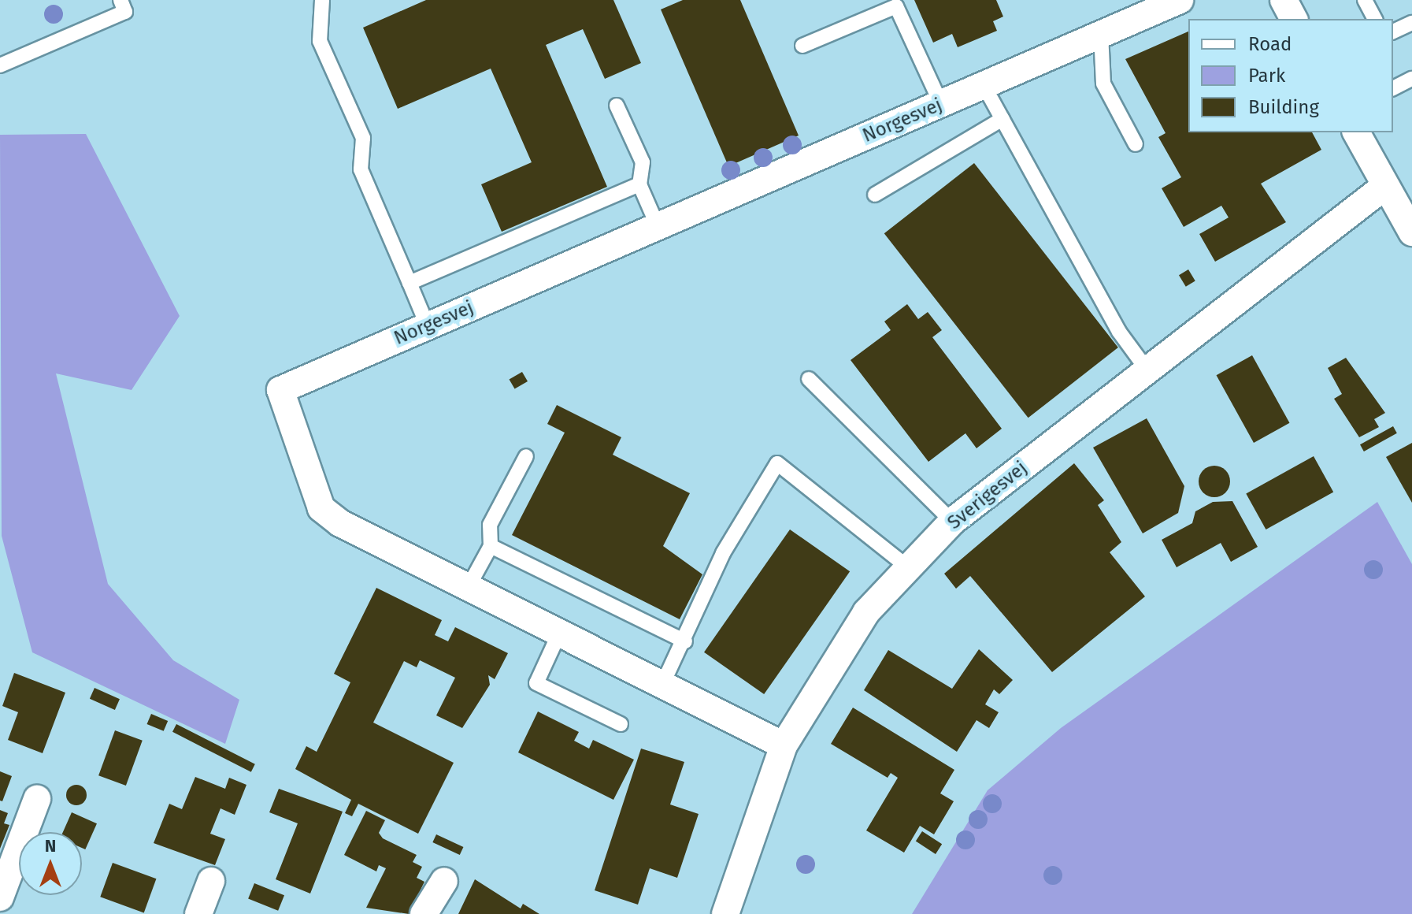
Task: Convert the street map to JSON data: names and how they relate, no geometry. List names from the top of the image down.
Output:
{
  "streets": {
    "street": ["Norgesvej", "Sverigesvej"]
  },
  "crossings": [
    ["Norgesvej", "Sverigesvej"]
  ],
  "legend": ["Road", "Park", "Building"],
  "north": "top"
}
